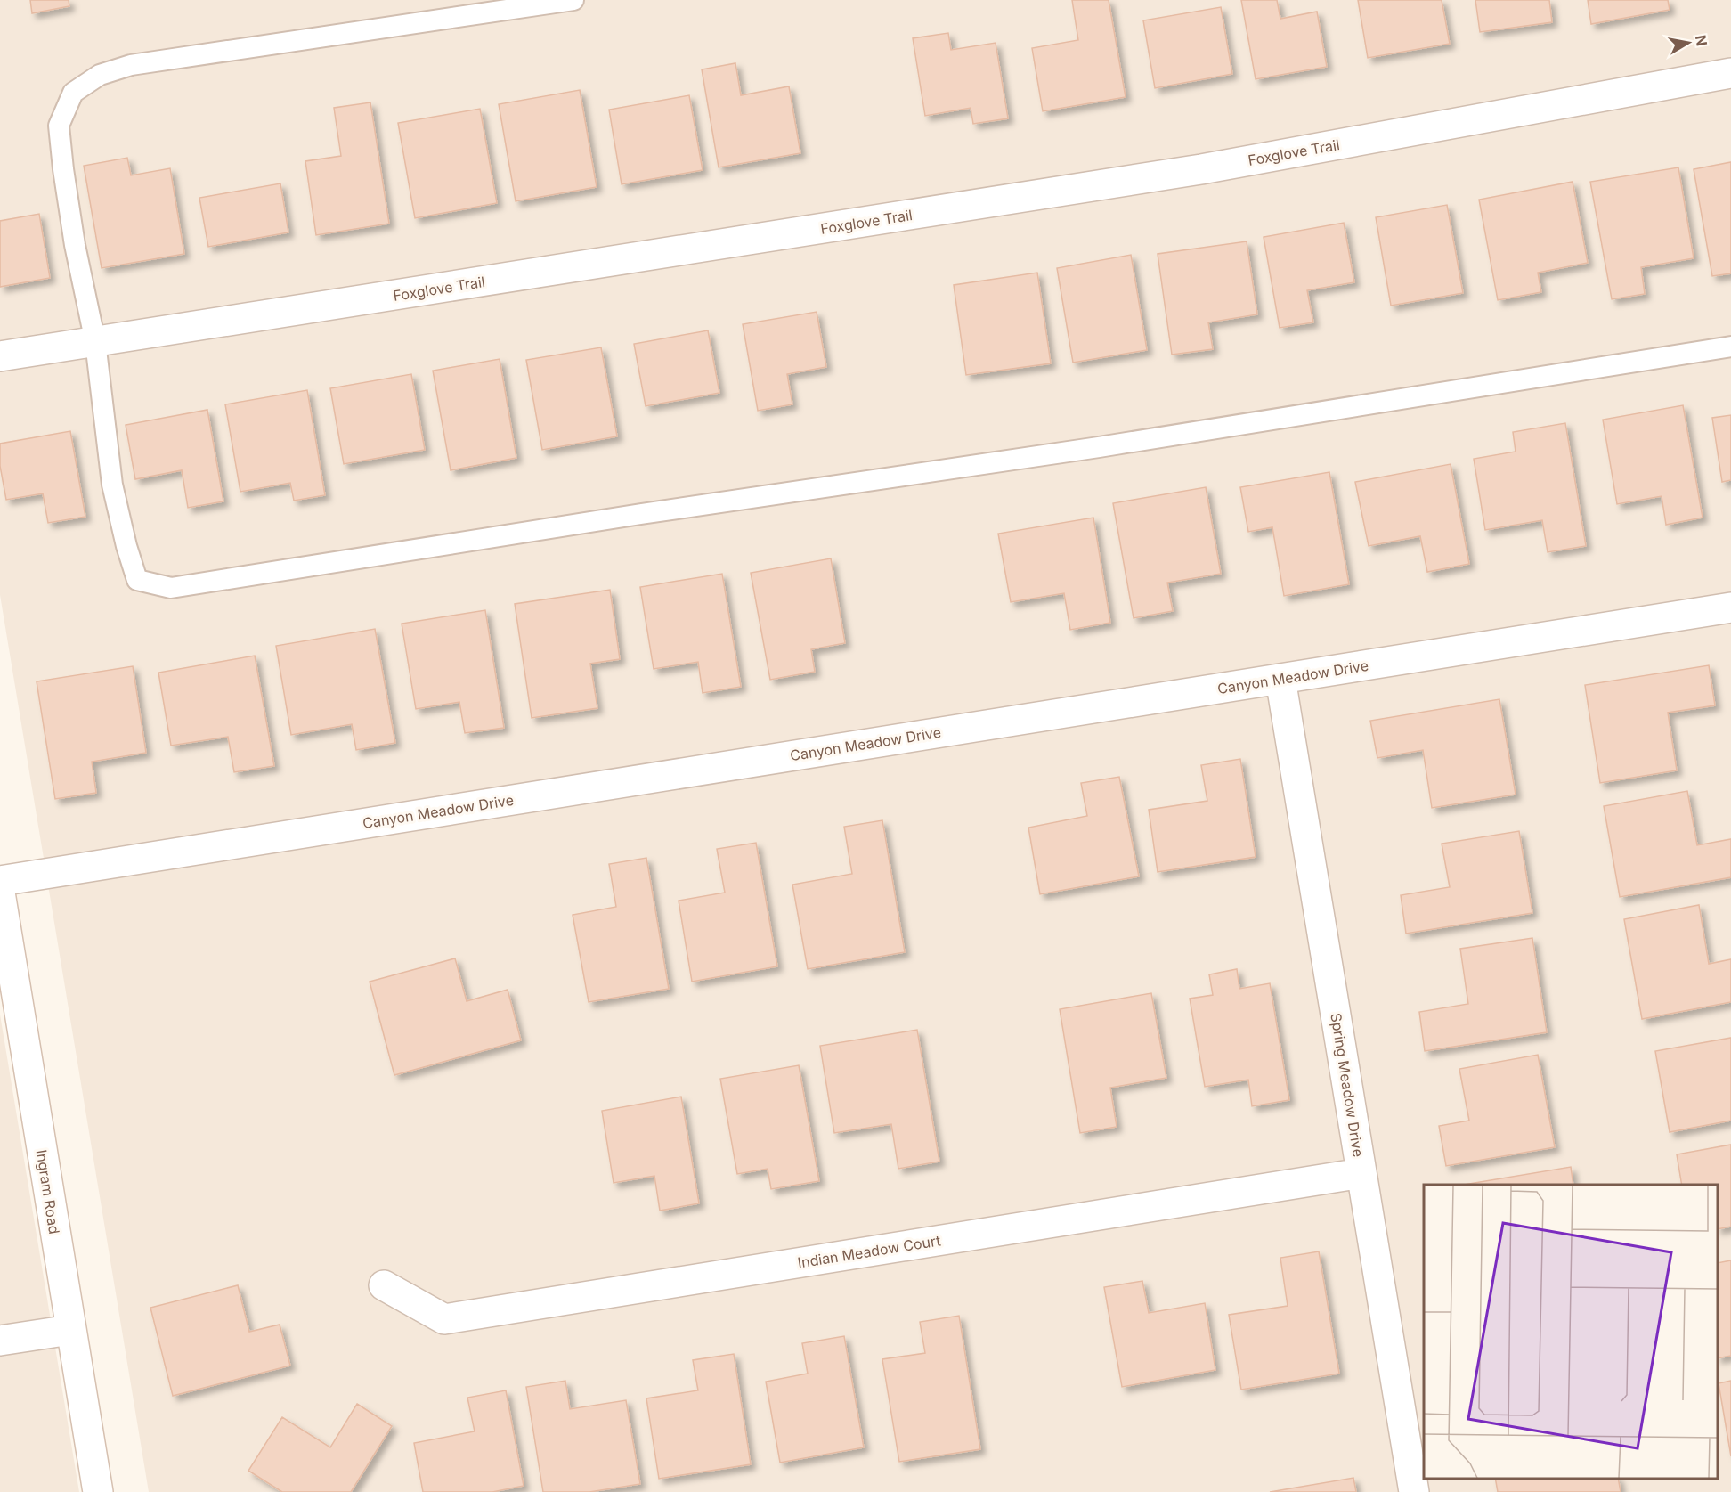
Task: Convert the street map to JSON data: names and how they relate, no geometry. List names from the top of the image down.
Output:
{
  "streets": {
    "street": [
      "Foxglove Trail",
      "Canyon Meadow Drive",
      "Spring Meadow Drive",
      "Ingram Road",
      "Indian Meadow Court"
    ]
  },
  "crossings": [
    ["Canyon Meadow Drive", "Spring Meadow Drive"],
    ["Spring Meadow Drive", "Indian Meadow Court"]
  ],
  "north": "right"
}
